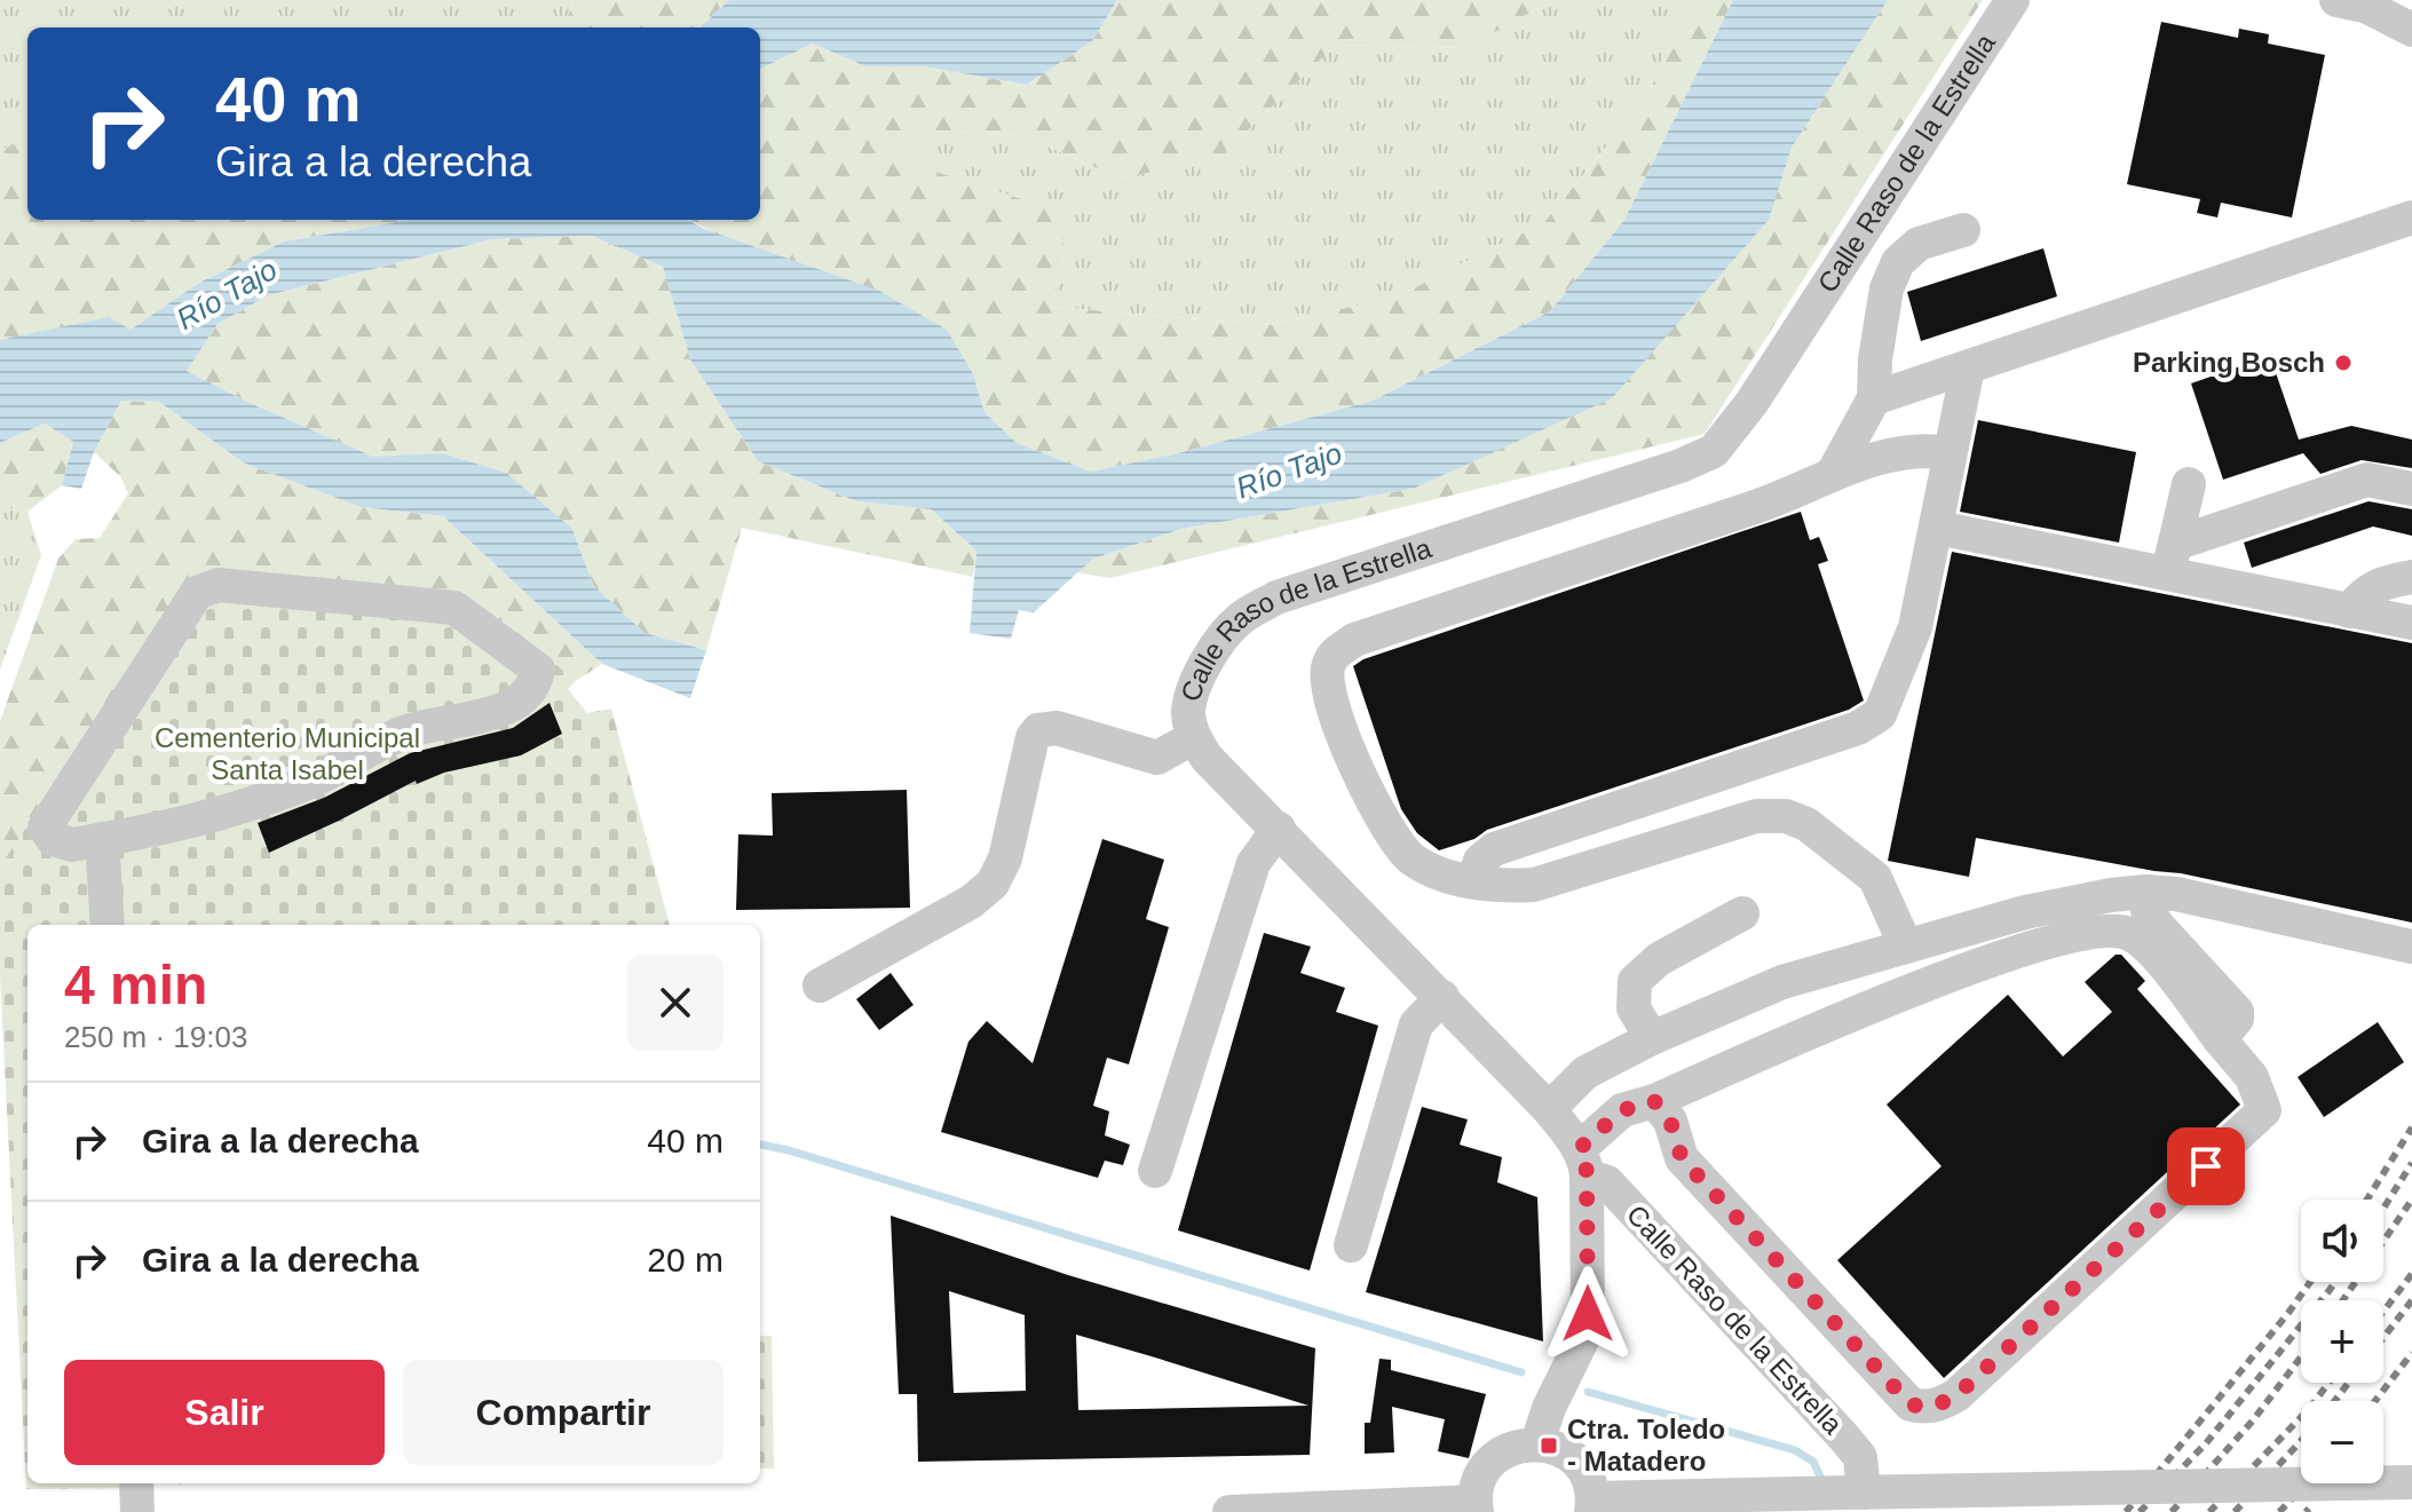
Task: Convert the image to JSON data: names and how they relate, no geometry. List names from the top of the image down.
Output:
{
  "streets": {
    "street": ["Calle Raso de la Estrella"]
  },
  "water": ["Río Tajo"],
  "parks": ["Cementerio Municipal Santa Isabel"],
  "places": {
    "other": ["Parking Bosch"],
    "transit": ["Ctra. Toledo - Matadero"]
  },
  "page": {
    "turn": ["40 m", "Gira a la derecha"],
    "heading": ["4 min", "250 m · 19:03"],
    "list": [
      {
        "name": "Gira a la derecha",
        "value": "40 m"
      },
      {
        "name": "Gira a la derecha",
        "value": "20 m"
      }
    ],
    "map_buttons": ["+", "−"],
    "buttons": ["Salir", "Compartir"]
  }
}
